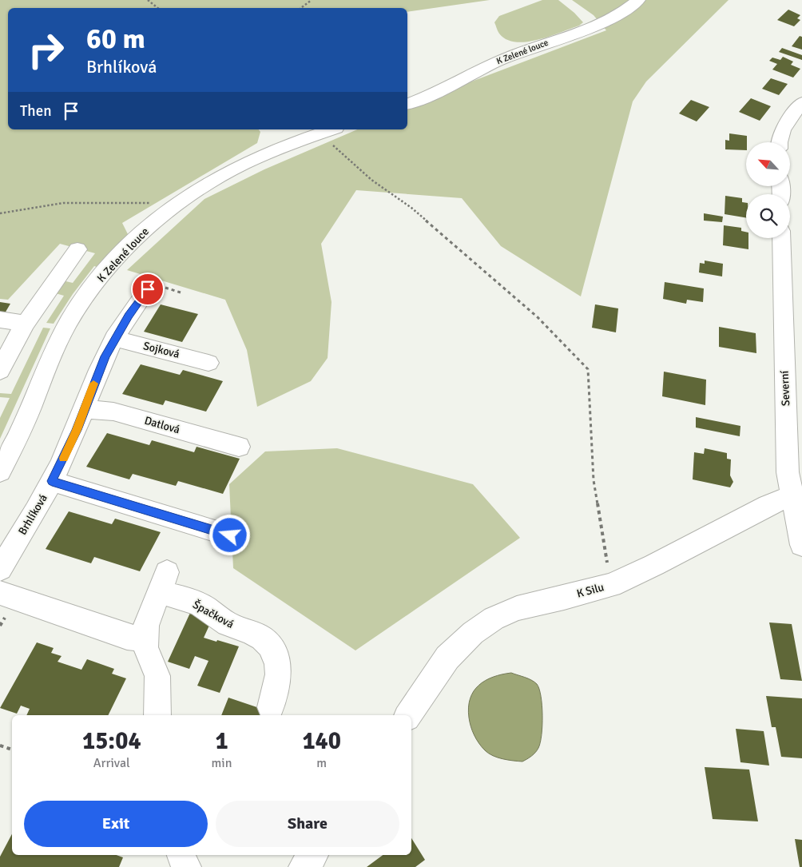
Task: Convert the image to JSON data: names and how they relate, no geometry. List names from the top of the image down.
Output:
{
  "streets": {
    "street": [
      "K Zelené louce",
      "Sojková",
      "Severní",
      "Datlová",
      "Brhlíková",
      "K Silu",
      "Špačková"
    ]
  },
  "crossings": [
    ["Sojková", "Brhlíková"],
    ["Severní", "K Silu"],
    ["Datlová", "Brhlíková"]
  ],
  "north": "top left",
  "page": {
    "turn": ["60 m", "Brhlíková"],
    "then": "Then",
    "eta": [
      "15:04",
      "Arrival",
      "1",
      "min",
      "140",
      "m"
    ],
    "buttons": ["Exit", "Share"]
  }
}
